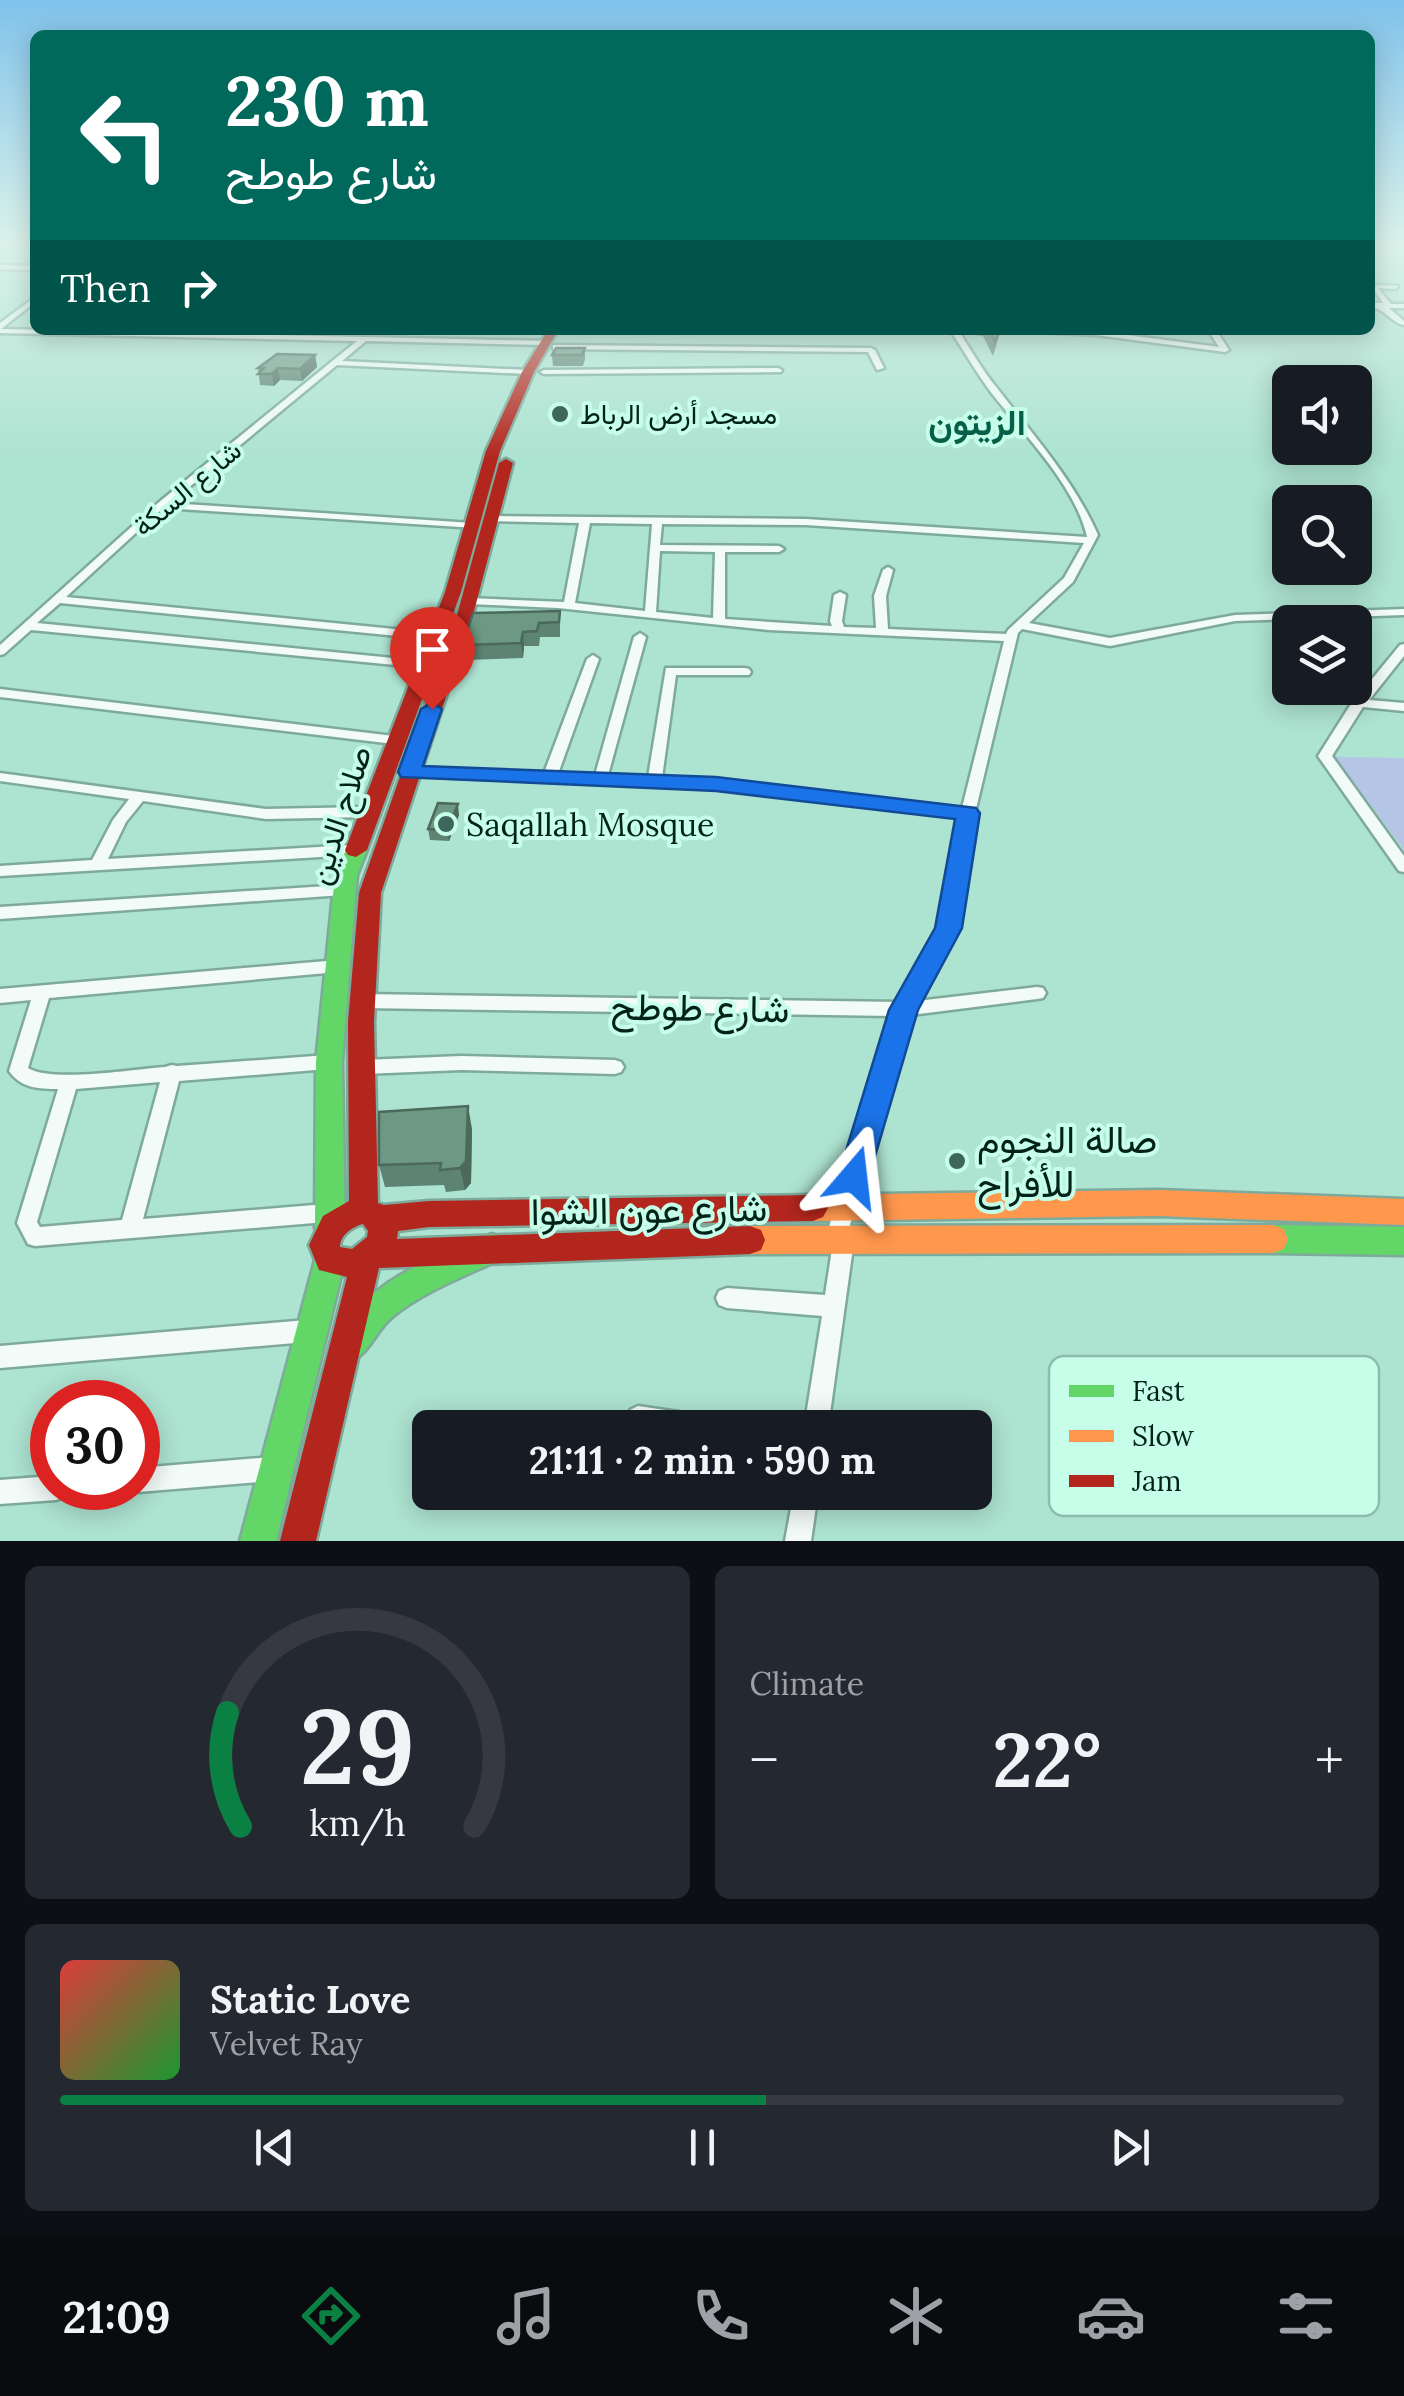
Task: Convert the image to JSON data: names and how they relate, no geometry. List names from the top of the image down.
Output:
{
  "streets": {
    "main road": ["صلاح الدين", "شارع عون الشوا"],
    "street": ["شارع السكة", "شارع طوطح"]
  },
  "crossings": [
    ["صلاح الدين", "شارع طوطح"],
    ["صلاح الدين", "شارع عون الشوا"]
  ],
  "districts": ["الزيتون"],
  "places": ["مسجد أرض الرباط", "Saqallah Mosque", "صالة النجوم للأفراح"],
  "legend": ["Fast", "Slow", "Jam"],
  "page": {
    "turn": ["230 m", "شارع طوطح"],
    "then": "Then",
    "limit": "30",
    "trip": "21:11 · 2 min · 590 m",
    "tile": "Climate",
    "heat": ["−", "22°", "+"],
    "song": ["Static Love", "Velvet Ray"],
    "tabs": "21:09",
    "gauge": ["29", "km/h"]
  }
}
